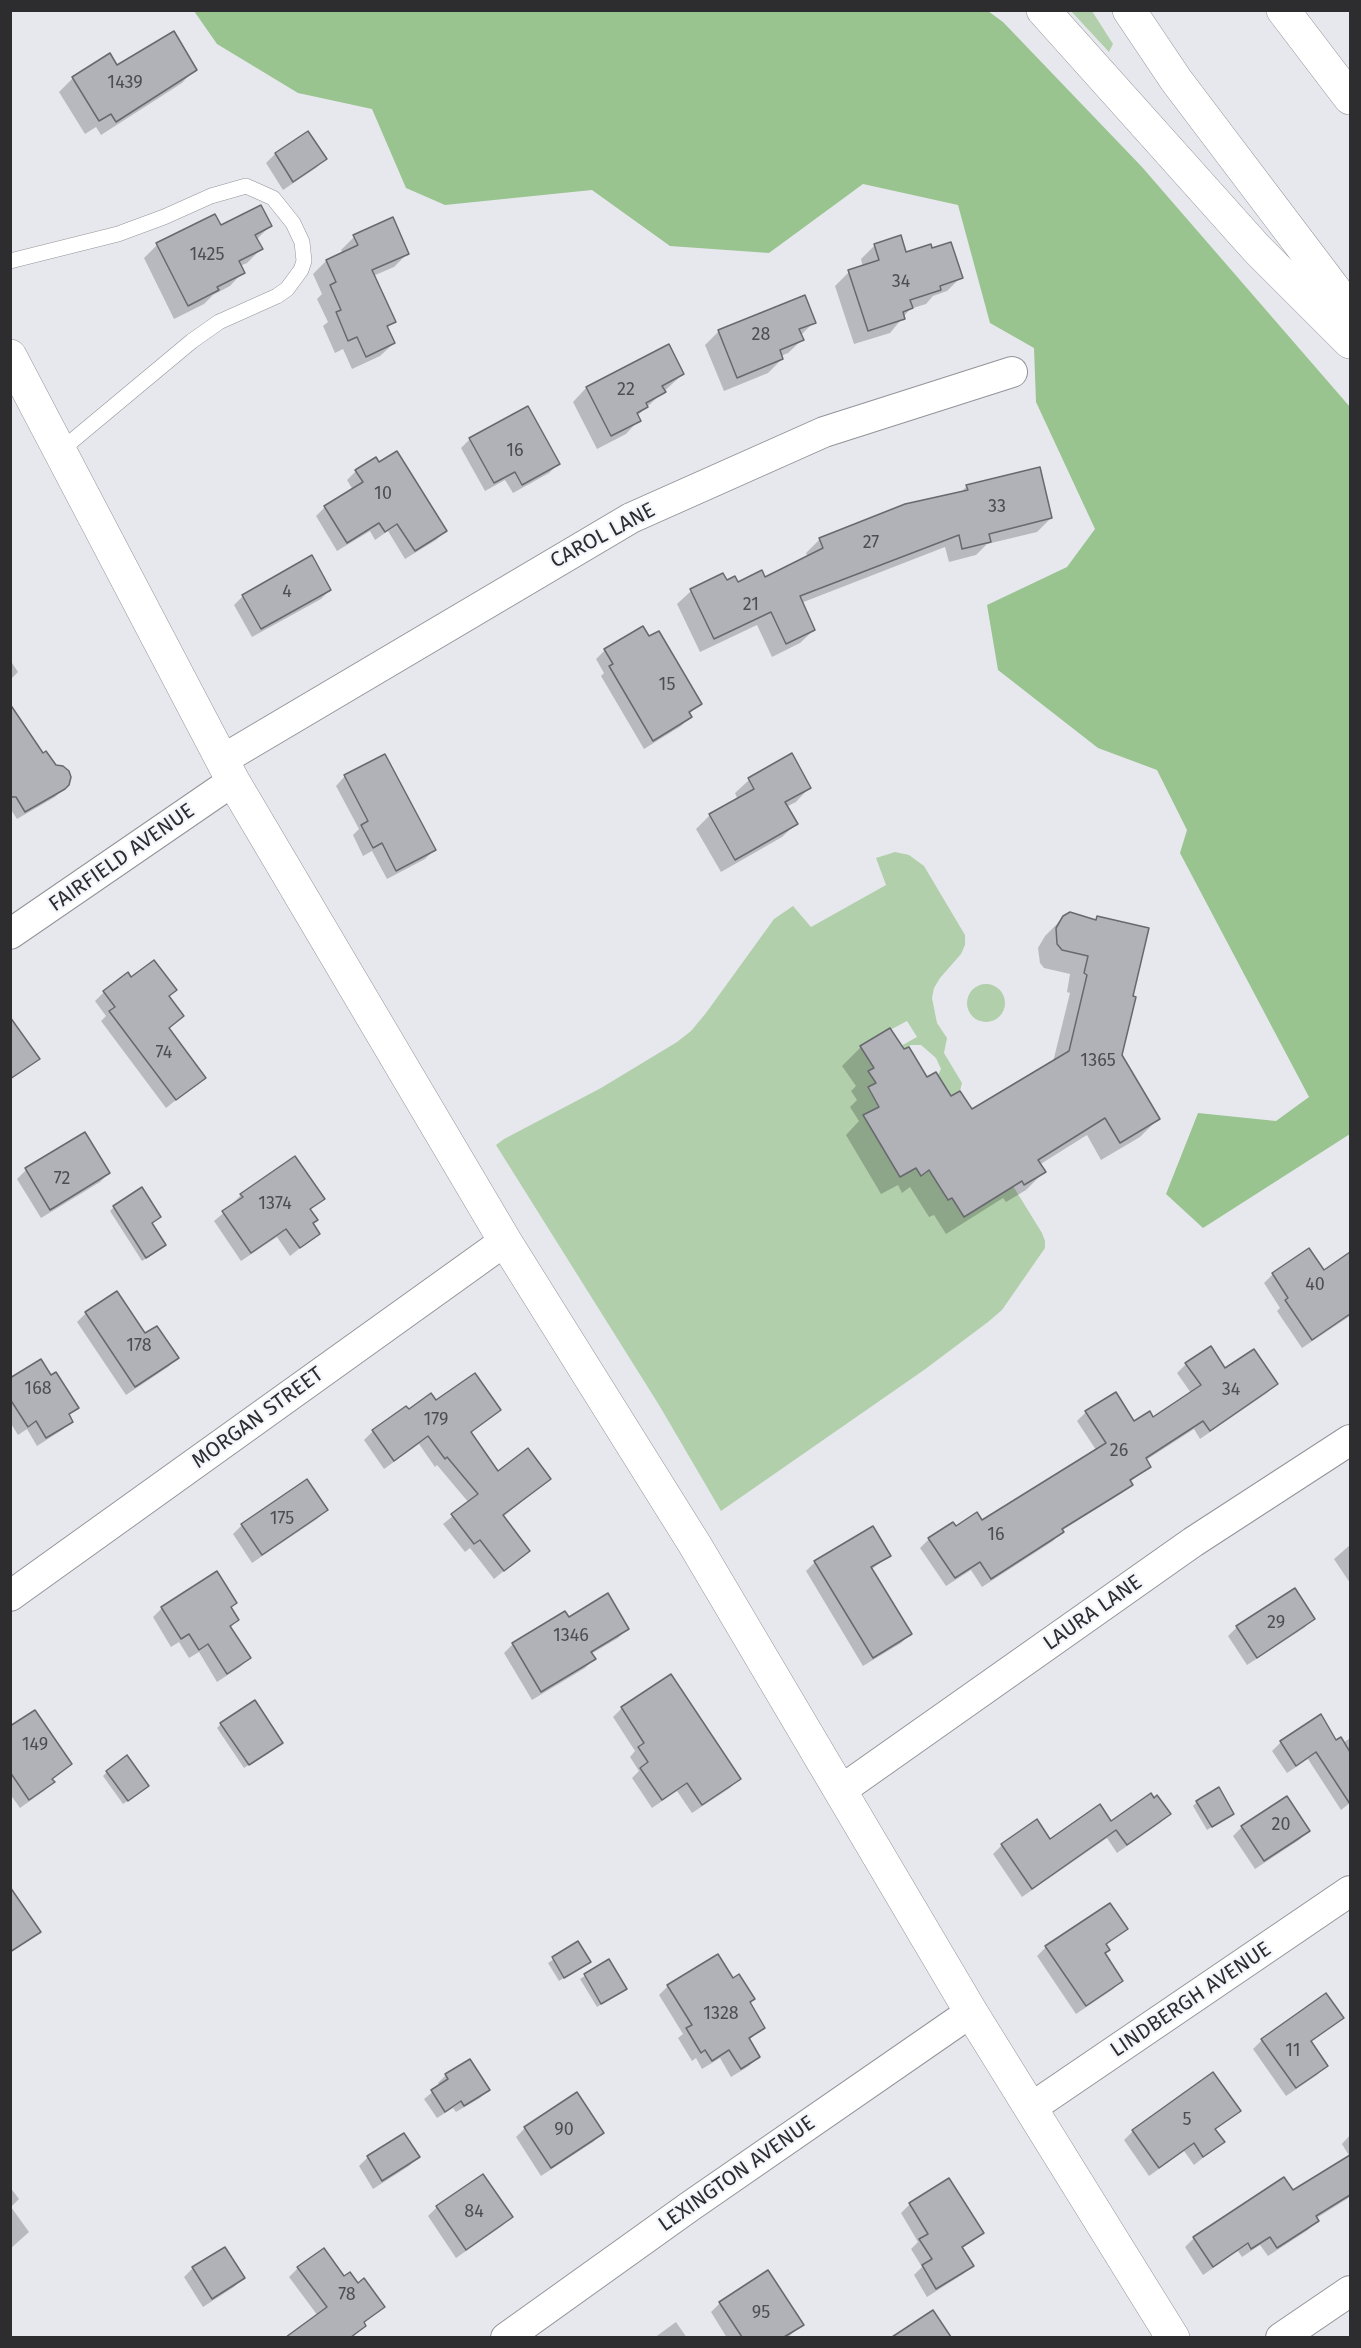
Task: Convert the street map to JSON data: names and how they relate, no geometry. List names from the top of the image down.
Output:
{
  "streets": {
    "street": [
      "CAROL LANE",
      "FAIRFIELD AVENUE",
      "MORGAN STREET",
      "LAURA LANE",
      "LINDBERGH AVENUE",
      "LEXINGTON AVENUE"
    ]
  },
  "crossings": [
    ["CAROL LANE", "FAIRFIELD AVENUE"]
  ],
  "house_numbers": [
    "1439",
    "1425",
    "34",
    "28",
    "22",
    "16",
    "10",
    "33",
    "27",
    "4",
    "21",
    "15",
    "74",
    "1365",
    "72",
    "1374",
    "40",
    "178",
    "168",
    "34",
    "179",
    "26",
    "175",
    "16",
    "29",
    "1346",
    "149",
    "20",
    "1328",
    "11",
    "5",
    "90",
    "84",
    "78",
    "95"
  ]
}
